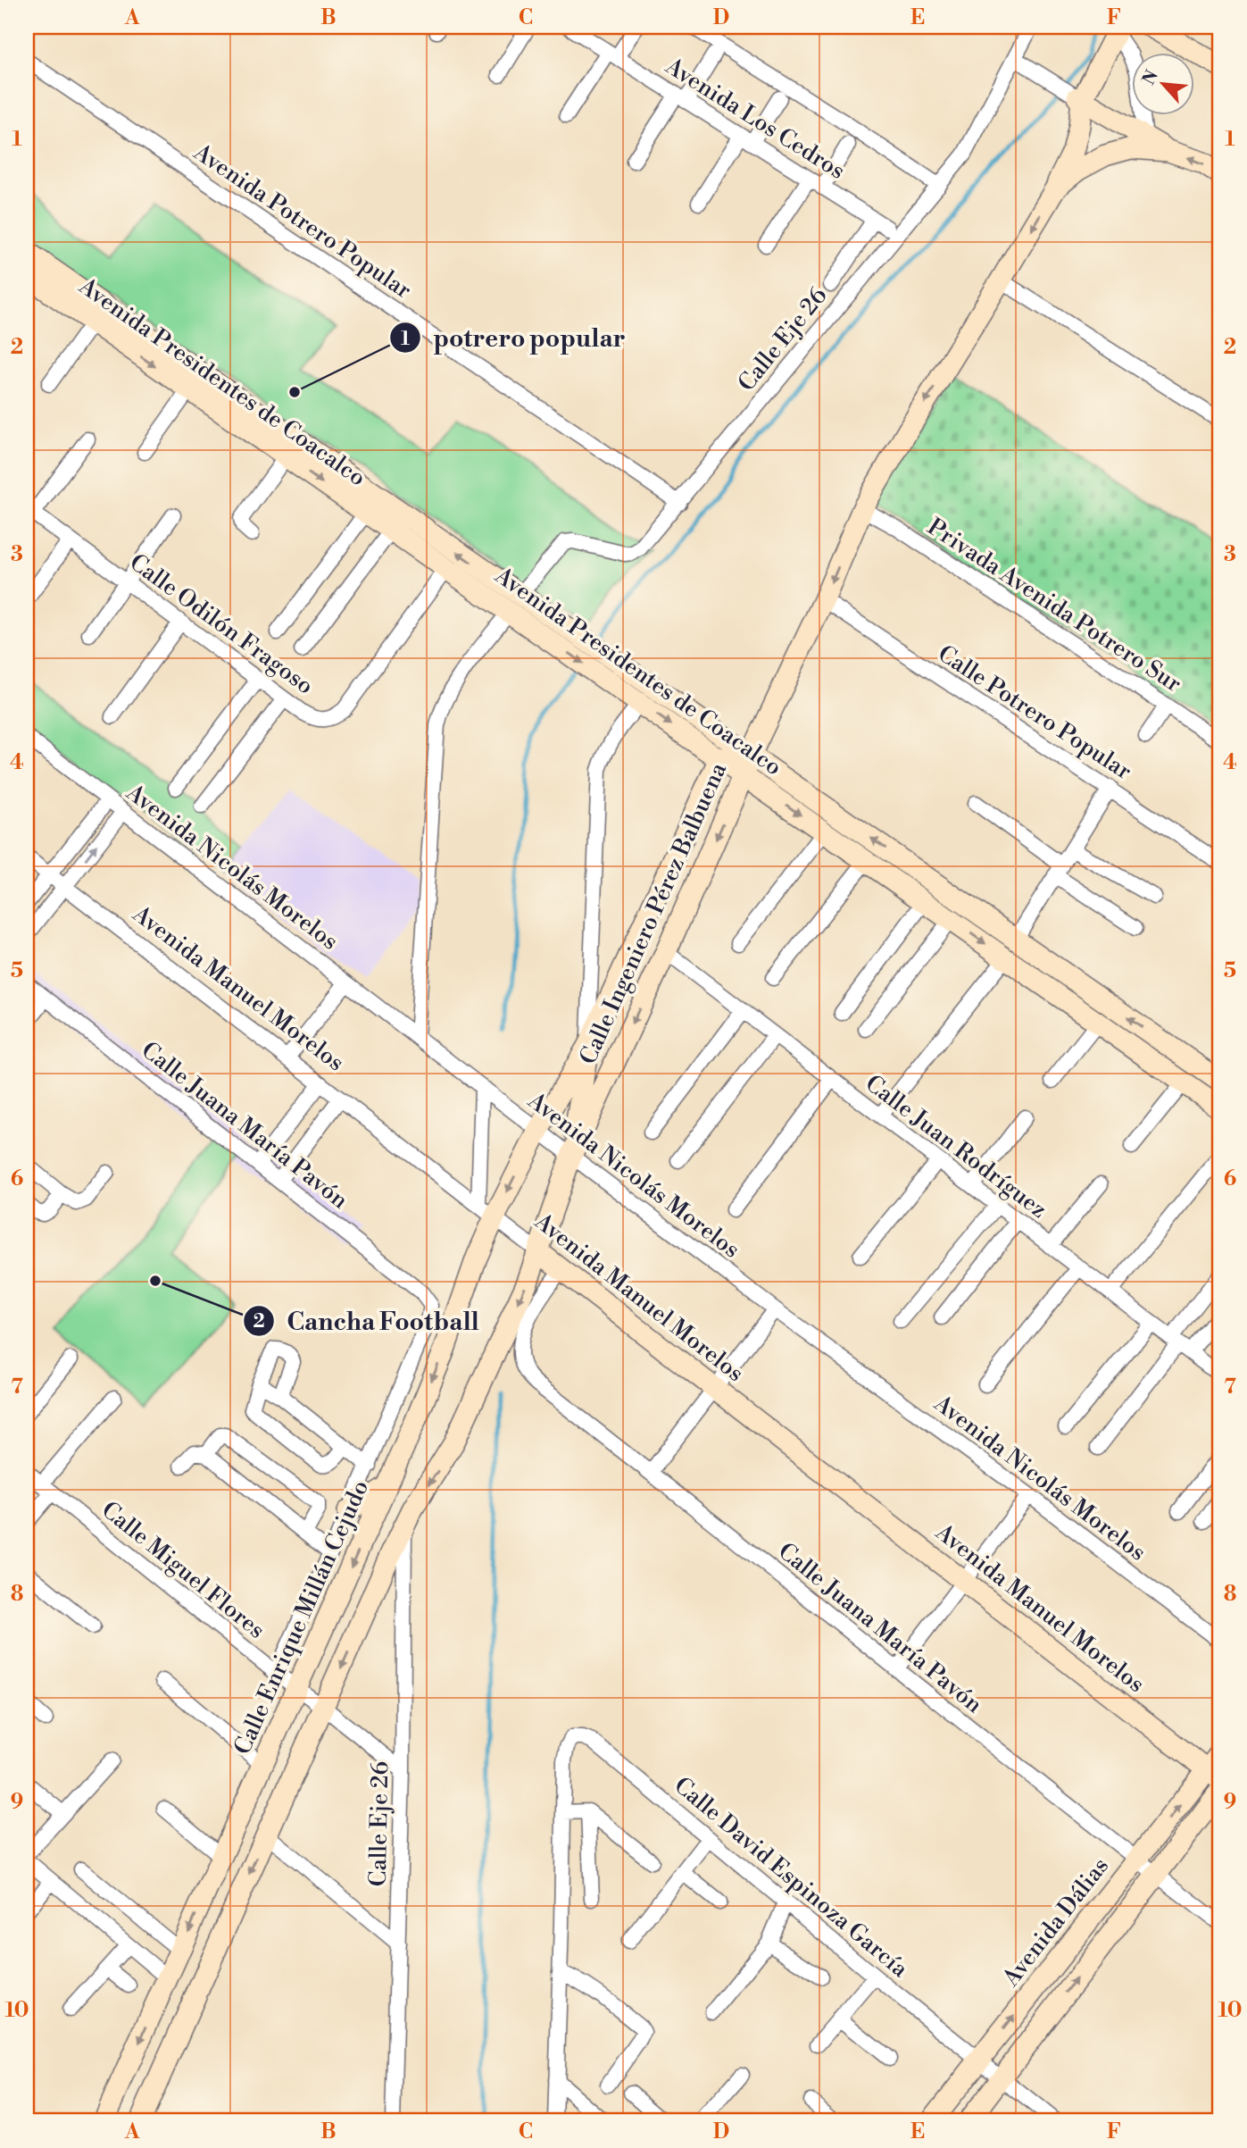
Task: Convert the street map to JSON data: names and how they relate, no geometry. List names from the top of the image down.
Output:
{
  "streets": {
    "main road": [
      "Avenida Presidentes de Coacalco",
      "Calle Ingeniero Pérez Balbuena",
      "Avenida Manuel Morelos",
      "Calle Enrique Millán Cejudo",
      "Avenida Dálias"
    ],
    "street": [
      "Avenida Los Cedros",
      "Avenida Potrero Popular",
      "Calle Eje 26",
      "Privada Avenida Potrero Sur",
      "Calle Odilón Fragoso",
      "Calle Potrero Popular",
      "Avenida Nicolás Morelos",
      "Calle Juana María Pavón",
      "Calle Juan Rodríguez",
      "Calle Miguel Flores",
      "Calle David Espinoza García"
    ]
  },
  "crossings": [
    ["Avenida Los Cedros", "Calle Eje 26"],
    ["Avenida Potrero Popular", "Calle Eje 26"],
    ["Calle Eje 26", "Avenida Presidentes de Coacalco"],
    ["Calle Eje 26", "Calle Miguel Flores"],
    ["Avenida Presidentes de Coacalco", "Calle Odilón Fragoso"],
    ["Avenida Presidentes de Coacalco", "Calle Ingeniero Pérez Balbuena"],
    ["Avenida Nicolás Morelos", "Calle Ingeniero Pérez Balbuena"],
    ["Avenida Nicolás Morelos", "Calle Enrique Millán Cejudo"],
    ["Calle Ingeniero Pérez Balbuena", "Calle Juan Rodríguez"],
    ["Calle Ingeniero Pérez Balbuena", "Calle Enrique Millán Cejudo"],
    ["Avenida Manuel Morelos", "Calle Juana María Pavón"],
    ["Avenida Manuel Morelos", "Calle Enrique Millán Cejudo"],
    ["Avenida Manuel Morelos", "Avenida Dálias"],
    ["Calle Juana María Pavón", "Avenida Dálias"],
    ["Calle Miguel Flores", "Calle Enrique Millán Cejudo"],
    ["Calle David Espinoza García", "Avenida Dálias"]
  ],
  "one_way": ["Avenida Dálias"],
  "places": ["potrero popular", "Cancha Football"],
  "north": "top left",
  "grid": {
    "columns": [
      "A",
      "B",
      "C",
      "D",
      "E",
      "F"
    ],
    "rows": [
      "1",
      "2",
      "3",
      "4",
      "5",
      "6",
      "7",
      "8",
      "9",
      "10"
    ]
  }
}
